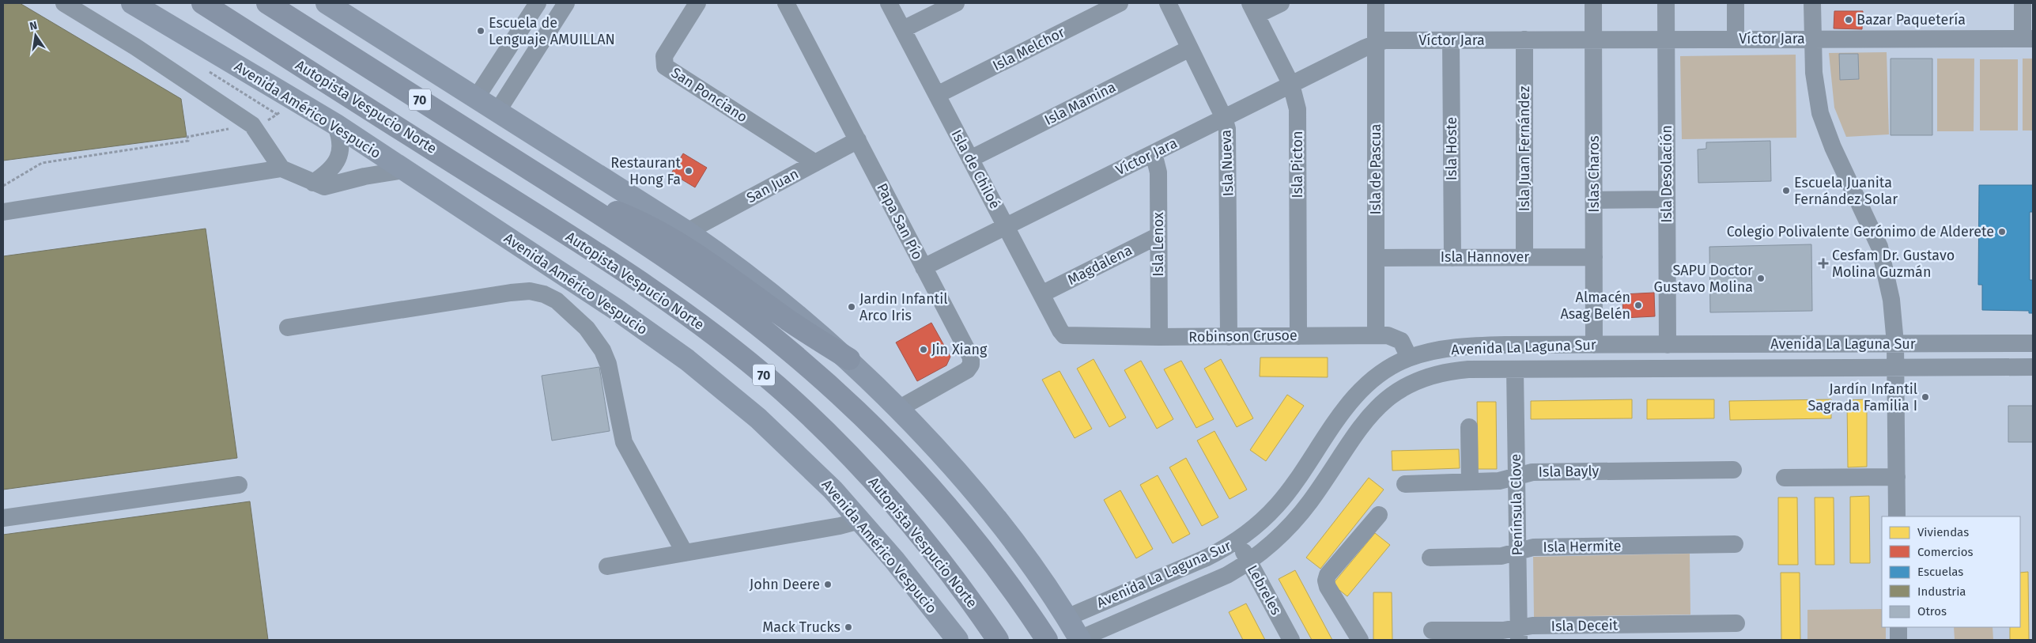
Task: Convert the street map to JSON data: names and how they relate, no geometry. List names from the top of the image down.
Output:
{
  "streets": {
    "highway": ["70", "Autopista Vespucio Norte"],
    "main road": ["Avenida Américo Vespucio"],
    "street": [
      "Víctor Jara",
      "Isla Melchor",
      "San Ponciano",
      "Isla Mamina",
      "Isla Hoste",
      "Isla Juan Fernández",
      "Isla Nueva",
      "Isla Picton",
      "Isla de Chiloé",
      "Isla de Pascua",
      "Islas Charos",
      "Isla Desolación",
      "San Juan",
      "Papa San Pío",
      "Isla Lenox",
      "Isla Hannover",
      "Magdalena",
      "Robinson Crusoe",
      "Avenida La Laguna Sur",
      "Isla Bayly",
      "Península Clove",
      "Isla Hermite",
      "Lebreles",
      "Isla Deceit"
    ]
  },
  "crossings": [
    ["Víctor Jara", "Isla Hoste"],
    ["Víctor Jara", "Isla Juan Fernández"],
    ["Víctor Jara", "Isla Nueva"],
    ["Víctor Jara", "Isla Picton"],
    ["Víctor Jara", "Isla de Chiloé"],
    ["Víctor Jara", "Isla de Pascua"],
    ["Víctor Jara", "Islas Charos"],
    ["Víctor Jara", "Isla Desolación"],
    ["Víctor Jara", "Papa San Pío"],
    ["Víctor Jara", "Isla Lenox"],
    ["Isla Melchor", "Isla de Chiloé"],
    ["San Ponciano", "San Juan"],
    ["Isla Mamina", "Isla Nueva"],
    ["Isla Mamina", "Isla de Chiloé"],
    ["Isla Hoste", "Isla Hannover"],
    ["Isla Juan Fernández", "Isla Hannover"],
    ["Isla Nueva", "Robinson Crusoe"],
    ["Isla Picton", "Robinson Crusoe"],
    ["Isla de Chiloé", "Magdalena"],
    ["Isla de Chiloé", "Robinson Crusoe"],
    ["Isla de Pascua", "Isla Hannover"],
    ["Isla de Pascua", "Robinson Crusoe"],
    ["Islas Charos", "Isla Hannover"],
    ["Islas Charos", "Avenida La Laguna Sur"],
    ["Isla Desolación", "Avenida La Laguna Sur"],
    ["San Juan", "Papa San Pío"],
    ["Isla Lenox", "Magdalena"],
    ["Isla Lenox", "Robinson Crusoe"],
    ["Robinson Crusoe", "Avenida La Laguna Sur"],
    ["Avenida La Laguna Sur", "Península Clove"],
    ["Avenida La Laguna Sur", "Lebreles"],
    ["Isla Bayly", "Península Clove"],
    ["Península Clove", "Isla Hermite"],
    ["Península Clove", "Isla Deceit"]
  ],
  "places": {
    "other": [
      "Bazar Paquetería",
      "Escuela de Lenguaje AMUILLAN",
      "Restaurant Hong Fa",
      "Escuela Juanita Fernández Solar",
      "Colegio Polivalente Gerónimo de Alderete",
      "SAPU Doctor Gustavo Molina",
      "Almacén Asag Belén",
      "Jardin Infantil Arco Iris",
      "Jin Xiang",
      "Jardín Infantil Sagrada Familia I",
      "John Deere",
      "Mack Trucks"
    ],
    "health": ["Cesfam Dr. Gustavo Molina Guzmán"]
  },
  "legend": [
    "Viviendas",
    "Comercios",
    "Escuelas",
    "Industria",
    "Otros"
  ],
  "north": "top"
}
